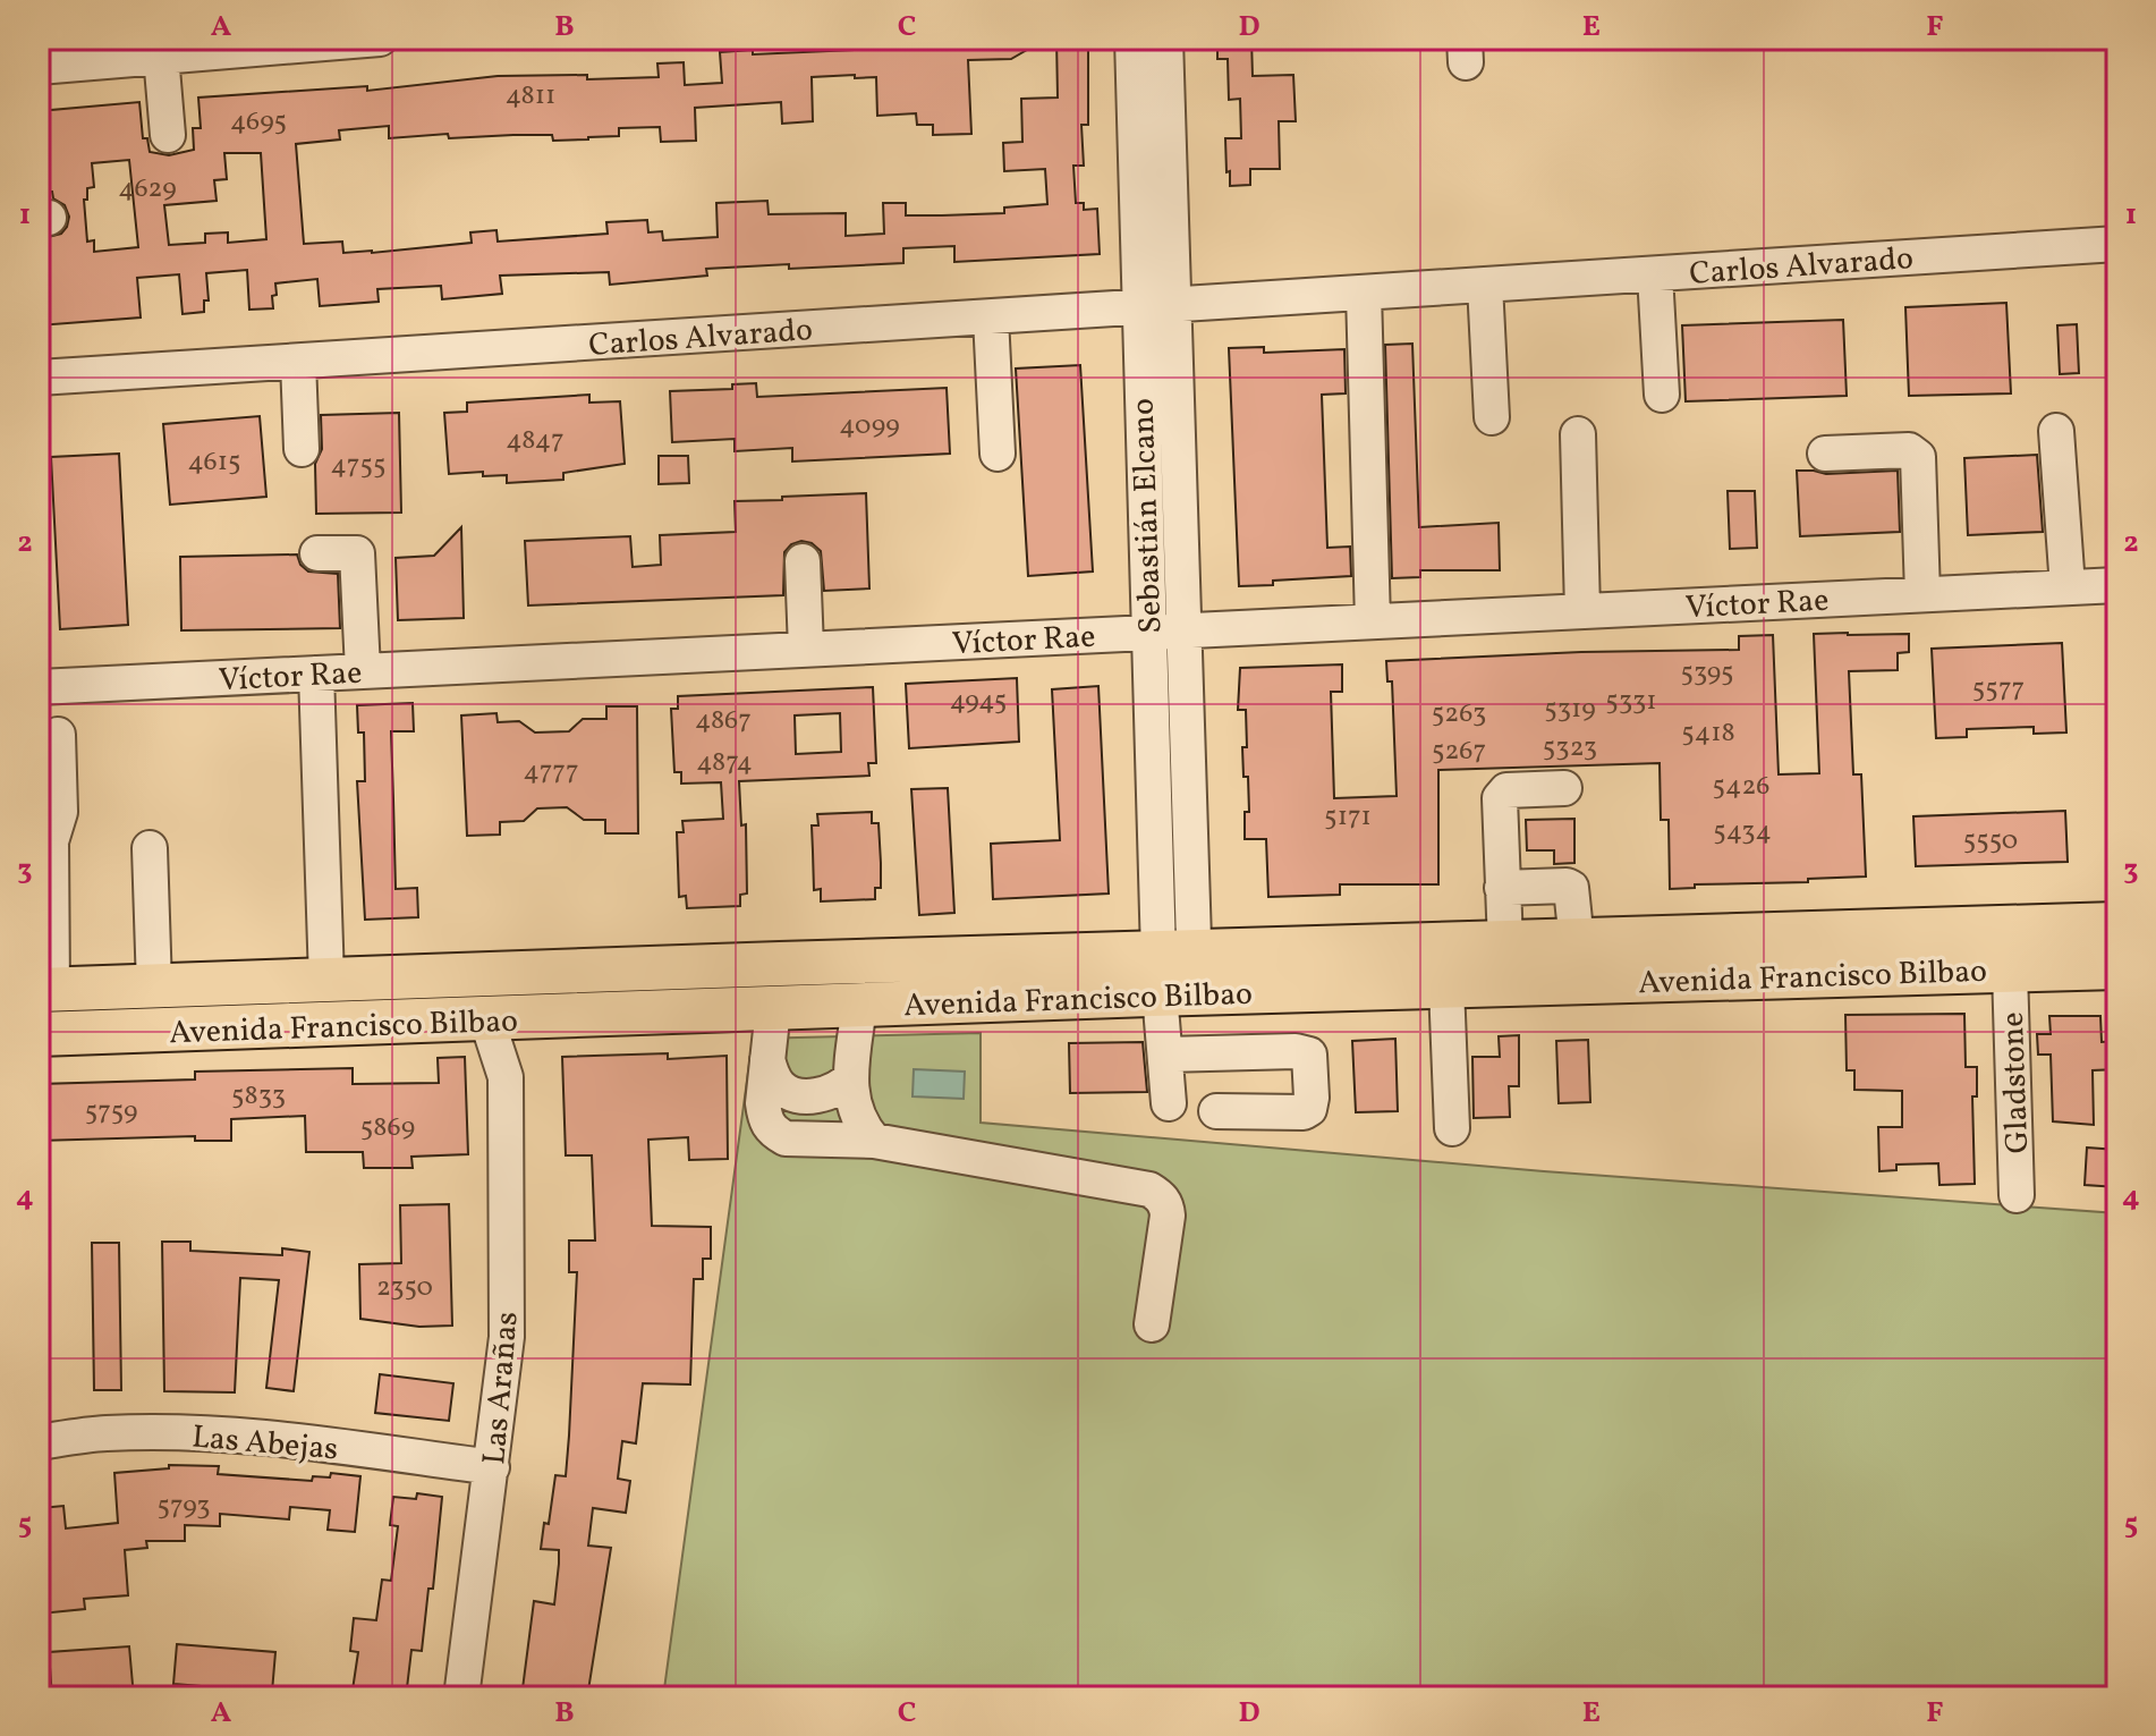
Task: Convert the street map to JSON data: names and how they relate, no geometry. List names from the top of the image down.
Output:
{
  "streets": {
    "main road": ["Avenida Francisco Bilbao"],
    "street": [
      "Carlos Alvarado",
      "Sebastián Elcano",
      "Víctor Rae",
      "Gladstone",
      "Las Arañas",
      "Las Abejas"
    ]
  },
  "crossings": [
    ["Carlos Alvarado", "Sebastián Elcano"],
    ["Sebastián Elcano", "Víctor Rae"],
    ["Sebastián Elcano", "Avenida Francisco Bilbao"],
    ["Avenida Francisco Bilbao", "Gladstone"],
    ["Avenida Francisco Bilbao", "Las Arañas"],
    ["Las Arañas", "Las Abejas"]
  ],
  "house_numbers": [
    "4811",
    "4695",
    "4629",
    "4099",
    "4847",
    "4615",
    "4755",
    "5395",
    "5577",
    "4945",
    "5331",
    "5319",
    "5263",
    "4867",
    "5418",
    "5323",
    "5267",
    "4874",
    "4777",
    "5426",
    "5171",
    "5434",
    "5550",
    "5833",
    "5759",
    "5869",
    "2350",
    "5793"
  ],
  "grid": {
    "columns": [
      "A",
      "B",
      "C",
      "D",
      "E",
      "F"
    ],
    "rows": [
      "1",
      "2",
      "3",
      "4",
      "5"
    ]
  }
}
